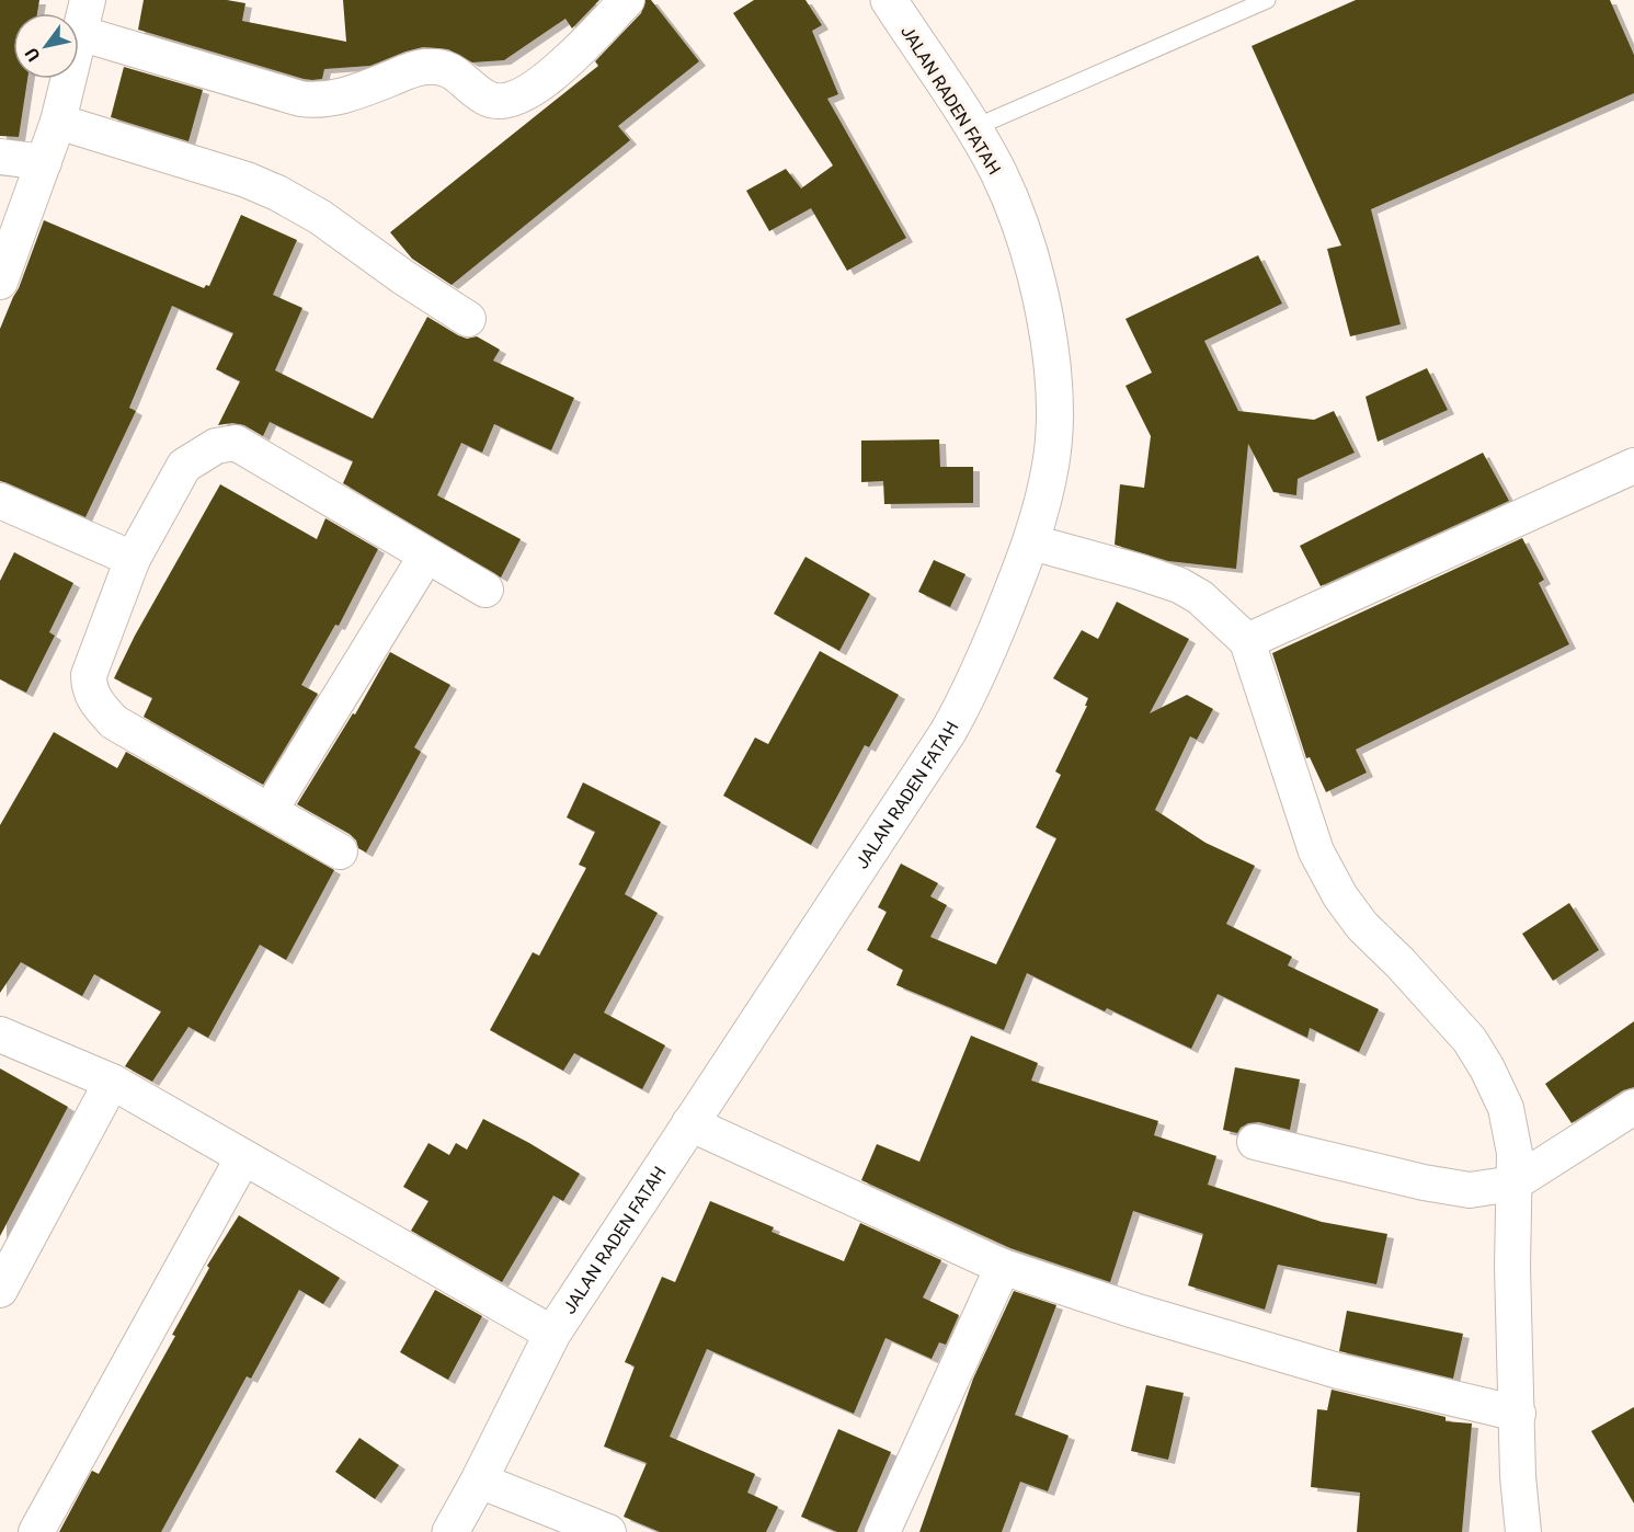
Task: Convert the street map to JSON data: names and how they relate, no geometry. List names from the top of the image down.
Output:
{
  "streets": {
    "highway": ["JALAN RADEN FATAH"]
  },
  "north": "bottom left"
}
